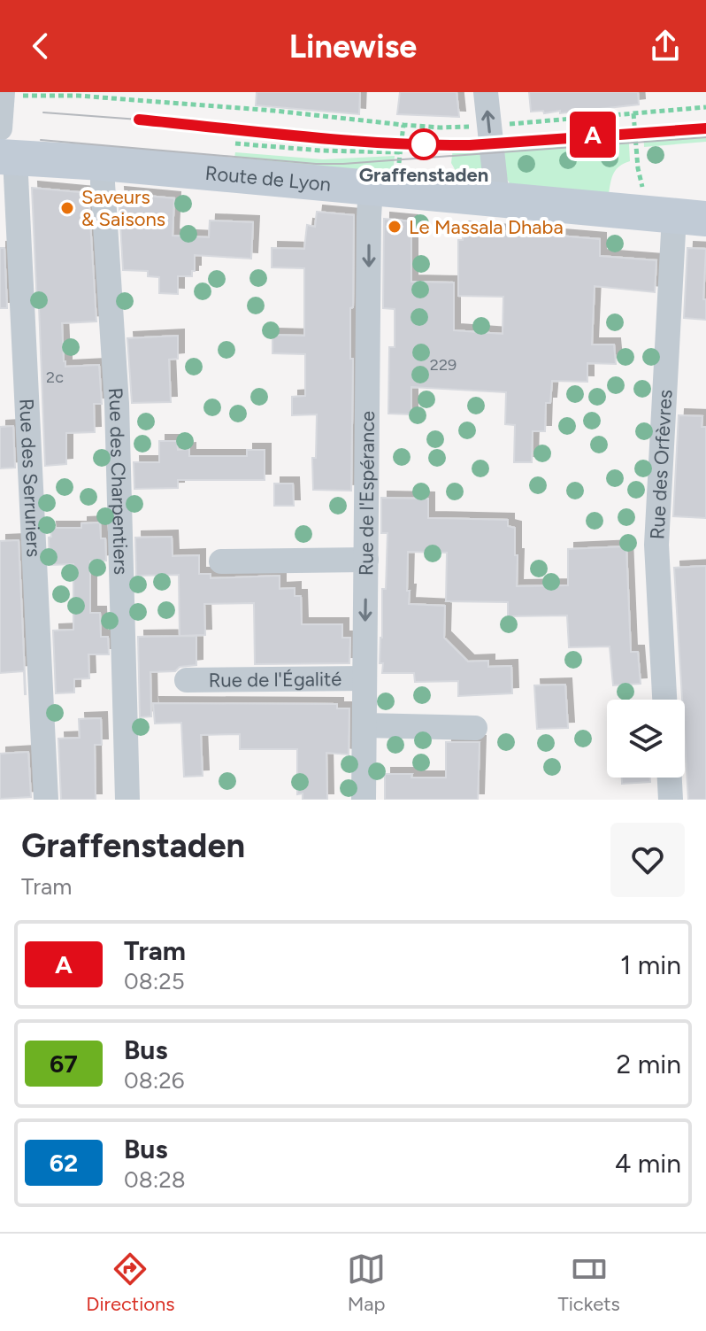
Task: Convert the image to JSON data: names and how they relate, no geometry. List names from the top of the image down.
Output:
{
  "streets": {
    "main road": ["Route de Lyon"],
    "street": [
      "Rue des Orfèvres",
      "Rue des Serruriers",
      "Rue des Charpentiers",
      "Rue de l'Espérance",
      "Rue de l'Égalité"
    ]
  },
  "crossings": [
    ["Route de Lyon", "Rue des Orfèvres"],
    ["Route de Lyon", "Rue des Serruriers"],
    ["Route de Lyon", "Rue des Charpentiers"],
    ["Route de Lyon", "Rue de l'Espérance"],
    ["Rue de l'Espérance", "Rue de l'Égalité"]
  ],
  "one_way": ["Rue de l'Espérance"],
  "places": ["Graffenstaden", "Saveurs & Saisons", "Le Massala Dhaba"],
  "lines": ["tram line A"],
  "house_numbers": ["229", "2c"],
  "page": {
    "header": "Linewise",
    "on_map": "A",
    "heading": ["Graffenstaden", "Tram"],
    "list": [
      {
        "mark": "A",
        "name": "Tram",
        "note": "08:25",
        "value": "1 min"
      },
      {
        "mark": "67",
        "name": "Bus",
        "note": "08:26",
        "value": "2 min"
      },
      {
        "mark": "62",
        "name": "Bus",
        "note": "08:28",
        "value": "4 min"
      }
    ],
    "tabs": ["Directions", "Map", "Tickets"]
  }
}
